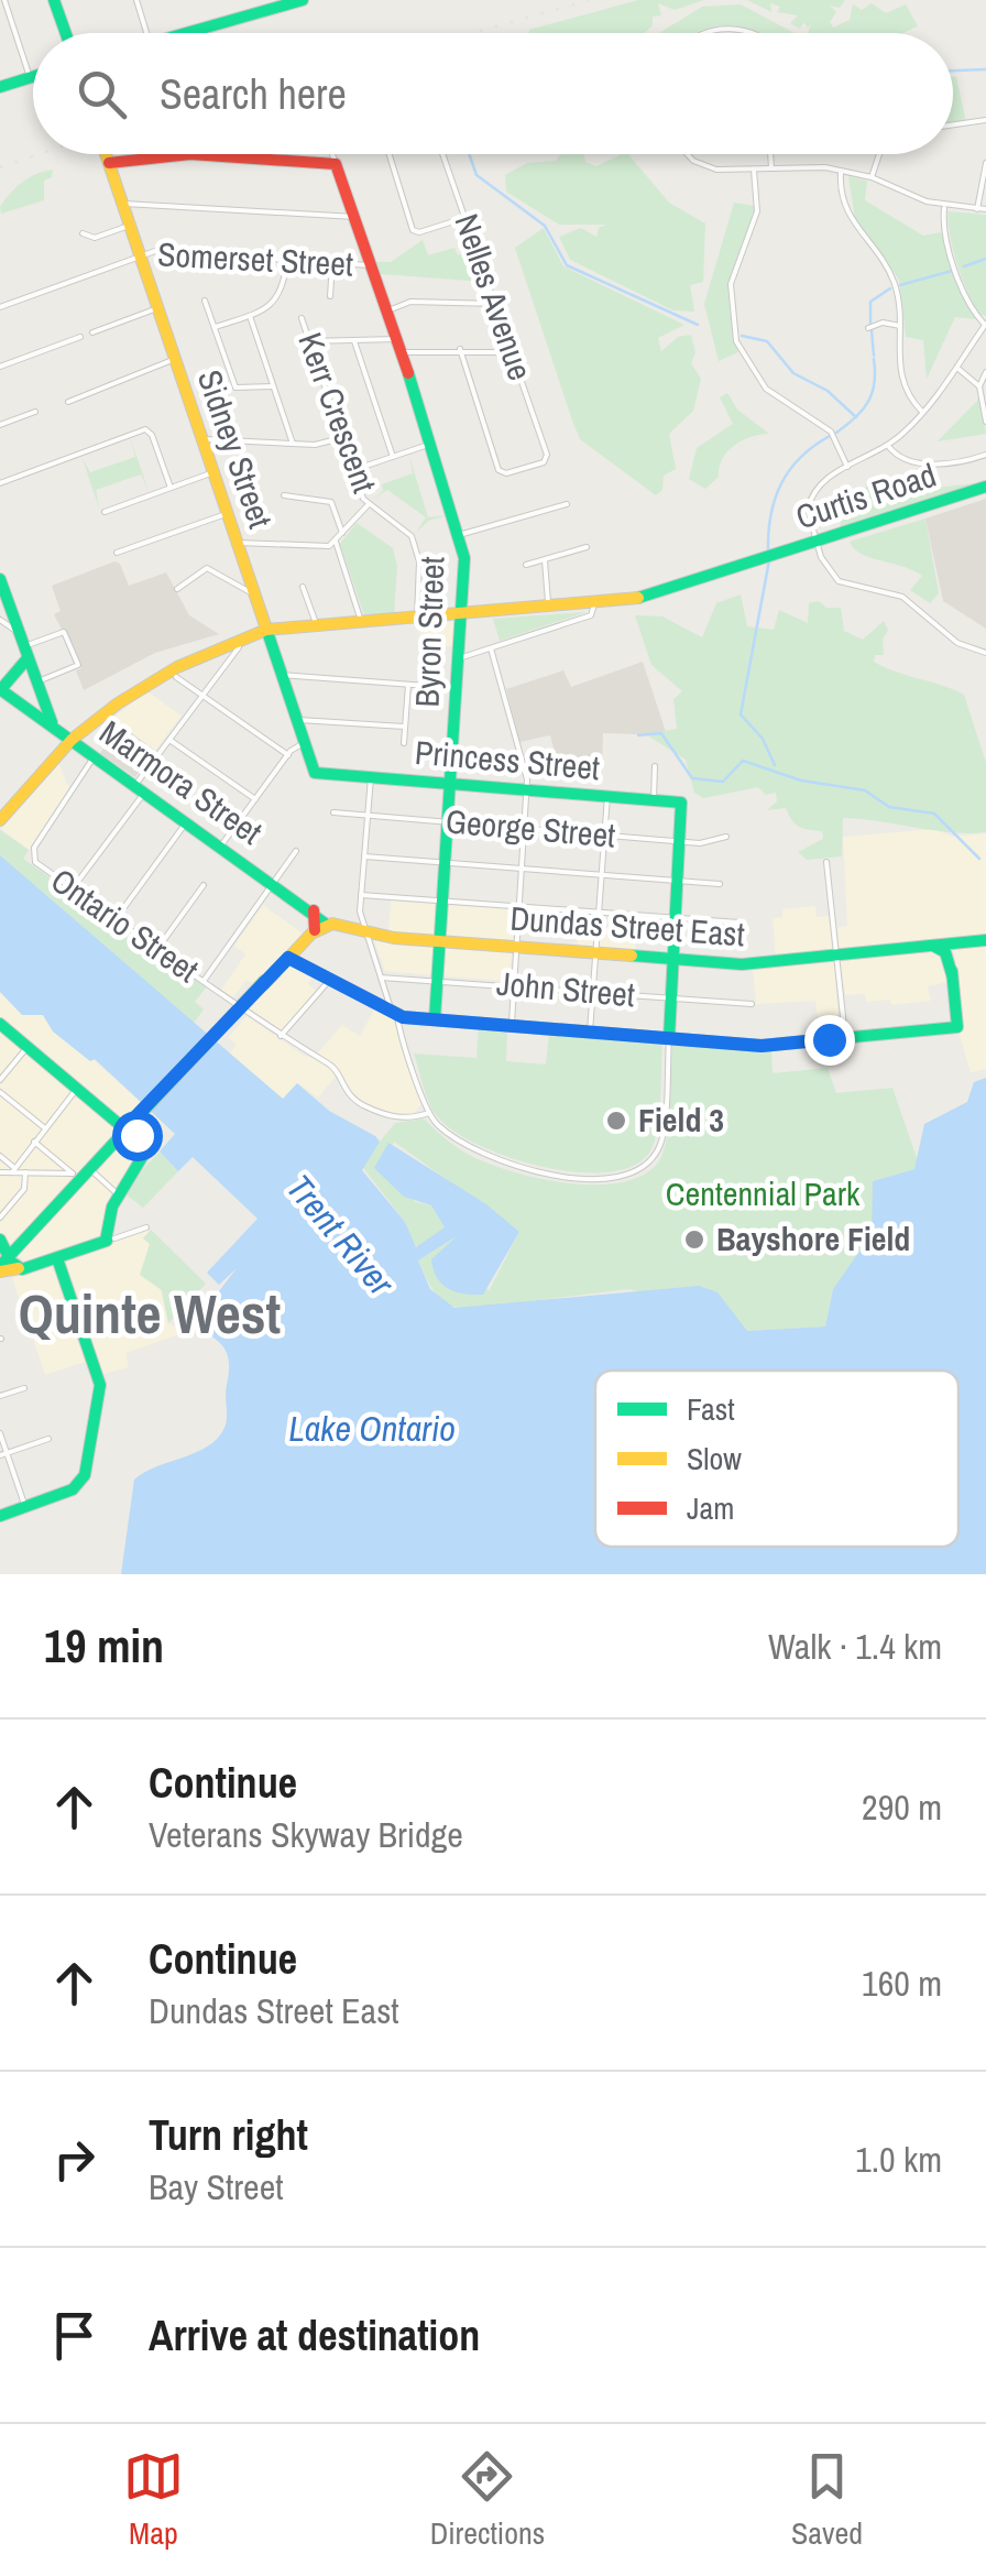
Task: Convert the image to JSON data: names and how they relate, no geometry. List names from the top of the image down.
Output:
{
  "streets": {
    "street": [
      "Somerset Street",
      "Nelles Avenue",
      "Kerr Crescent",
      "Sidney Street",
      "Curtis Road",
      "Byron Street",
      "Princess Street",
      "Marmora Street",
      "George Street",
      "Ontario Street",
      "Dundas Street East",
      "John Street"
    ]
  },
  "crossings": [
    ["Somerset Street", "Sidney Street"],
    ["Somerset Street", "Byron Street"],
    ["Kerr Crescent", "Curtis Road"],
    ["Sidney Street", "Curtis Road"],
    ["Sidney Street", "Princess Street"],
    ["Curtis Road", "Byron Street"],
    ["Curtis Road", "Marmora Street"],
    ["Byron Street", "Princess Street"],
    ["Byron Street", "George Street"],
    ["Byron Street", "Dundas Street East"],
    ["Byron Street", "John Street"],
    ["Princess Street", "George Street"],
    ["Marmora Street", "Ontario Street"],
    ["Marmora Street", "Dundas Street East"]
  ],
  "districts": ["Quinte West"],
  "water": ["Trent River", "Lake Ontario"],
  "parks": ["Centennial Park"],
  "places": ["Field 3", "Bayshore Field"],
  "legend": ["Fast", "Slow", "Jam"],
  "page": {
    "search": "Search here",
    "heading": ["19 min", "Walk · 1.4 km"],
    "list": [
      ["Continue", "Veterans Skyway Bridge", "290 m"],
      ["Continue", "Dundas Street East", "160 m"],
      ["Turn right", "Bay Street", "1.0 km"],
      "Arrive at destination"
    ],
    "nav": ["Map", "Directions", "Saved"]
  }
}
